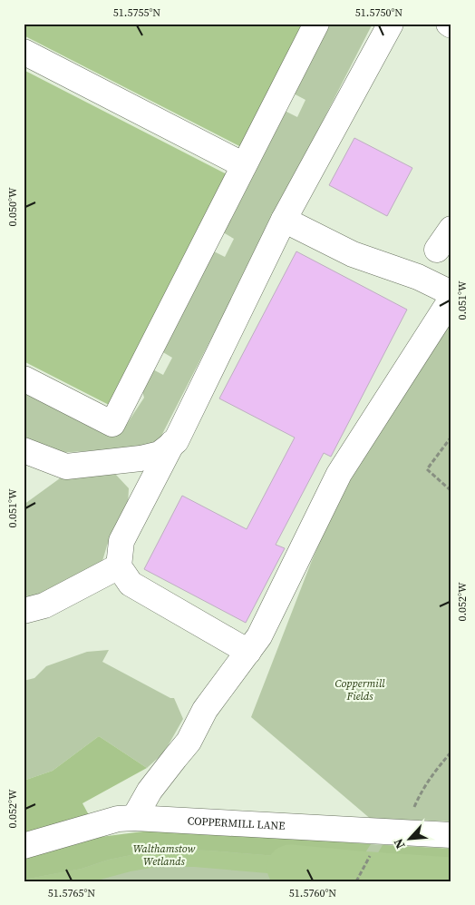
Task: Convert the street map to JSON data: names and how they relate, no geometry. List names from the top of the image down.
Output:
{
  "streets": {
    "street": ["COPPERMILL LANE"]
  },
  "parks": ["Coppermill Fields", "Walthamstow Wetlands"],
  "north": "bottom left",
  "coordinates": [
    "51.5755°N",
    "51.5750°N",
    "0.050°W",
    "0.051°W",
    "0.052°W",
    "51.5765°N",
    "51.5760°N"
  ]
}
